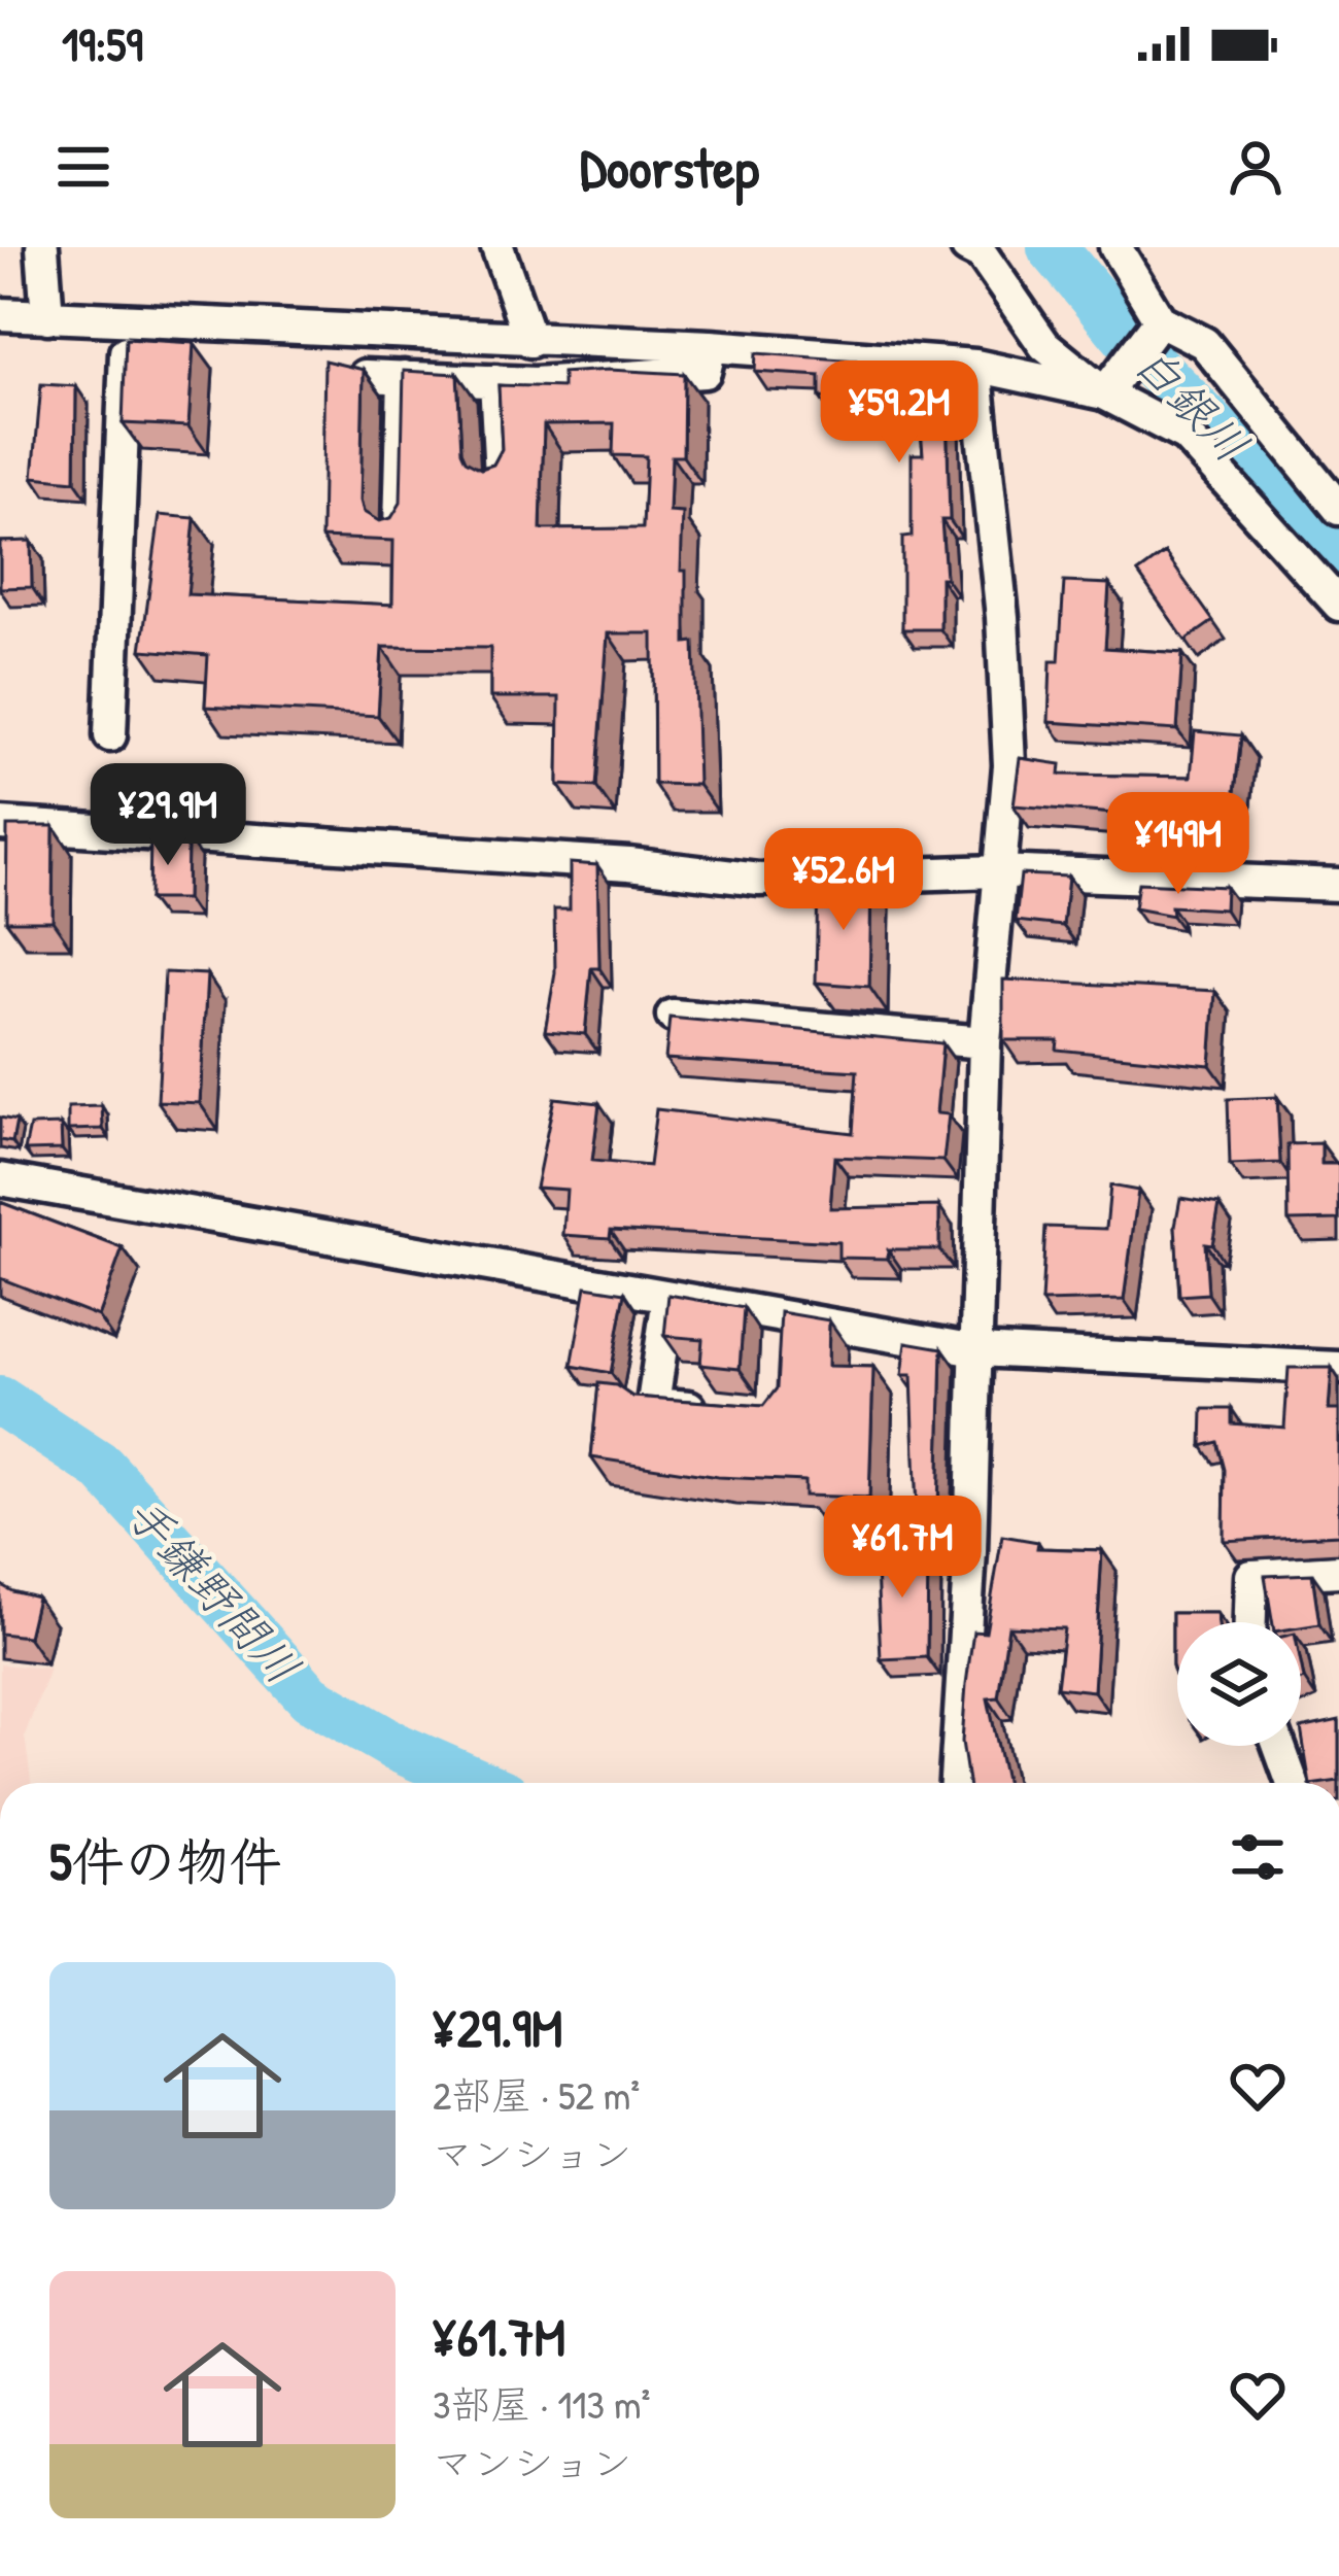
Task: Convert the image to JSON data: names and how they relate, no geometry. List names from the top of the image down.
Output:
{
  "water": ["白銀川", "手鎌野間川"],
  "page": {
    "status": "19:59",
    "header": "Doorstep",
    "price": [
      "¥59.2M",
      "¥29.9M",
      "¥149M",
      "¥52.6M",
      "¥61.7M"
    ],
    "heading": "5件の物件",
    "list": [
      {
        "name": "¥29.9M",
        "note": "2部屋 · 52 m² · マンション"
      },
      {
        "name": "¥61.7M",
        "note": "3部屋 · 113 m² · マンション"
      }
    ]
  }
}
